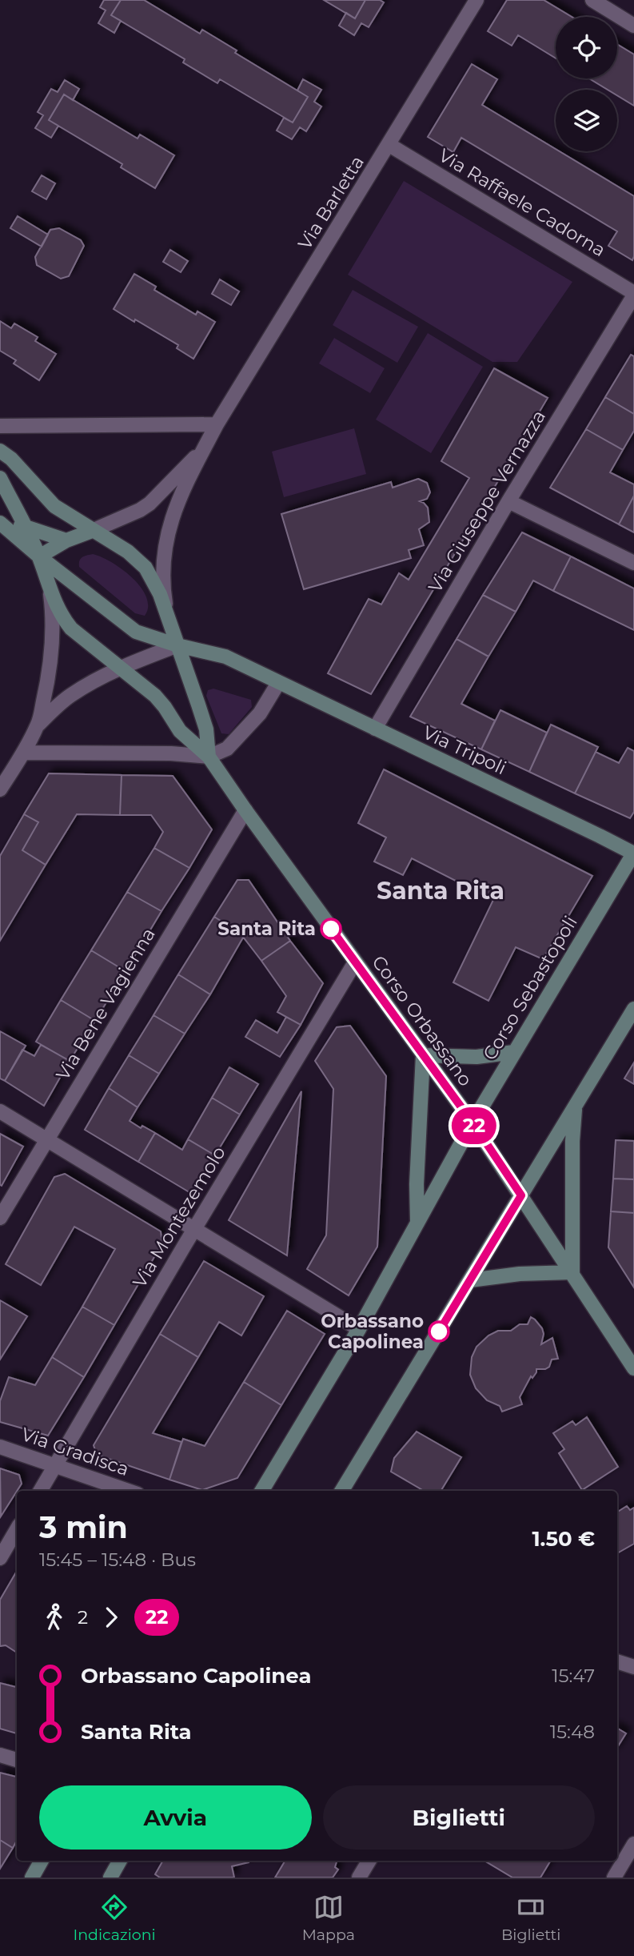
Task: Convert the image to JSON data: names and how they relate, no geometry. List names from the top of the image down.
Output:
{
  "streets": {
    "street": [
      "Via Barletta",
      "Via Raffaele Cadorna",
      "Via Giuseppe Vernazza",
      "Via Tripoli",
      "Corso Sebastopoli",
      "Via Bene Vagienna",
      "Corso Orbassano",
      "Via Montezemolo",
      "Via Gradisca"
    ]
  },
  "crossings": [
    ["Via Barletta", "Via Raffaele Cadorna"],
    ["Via Raffaele Cadorna", "Via Giuseppe Vernazza"],
    ["Via Giuseppe Vernazza", "Via Tripoli"],
    ["Via Tripoli", "Corso Sebastopoli"],
    ["Via Tripoli", "Corso Orbassano"],
    ["Corso Sebastopoli", "Corso Orbassano"],
    ["Via Bene Vagienna", "Corso Orbassano"],
    ["Corso Orbassano", "Via Montezemolo"],
    ["Via Montezemolo", "Via Gradisca"]
  ],
  "districts": ["Santa Rita"],
  "places": ["Santa Rita", "Orbassano Capolinea"],
  "lines": ["bus line 22"],
  "page": {
    "on_map": "22",
    "heading": ["3 min", "15:45 – 15:48 · Bus", "1.50 €"],
    "legs": ["2", "22"],
    "list": [
      {
        "name": "Orbassano Capolinea",
        "value": "15:47"
      },
      {
        "name": "Santa Rita",
        "value": "15:48"
      }
    ],
    "buttons": ["Avvia", "Biglietti"],
    "tabs": ["Indicazioni", "Mappa", "Biglietti"]
  }
}
